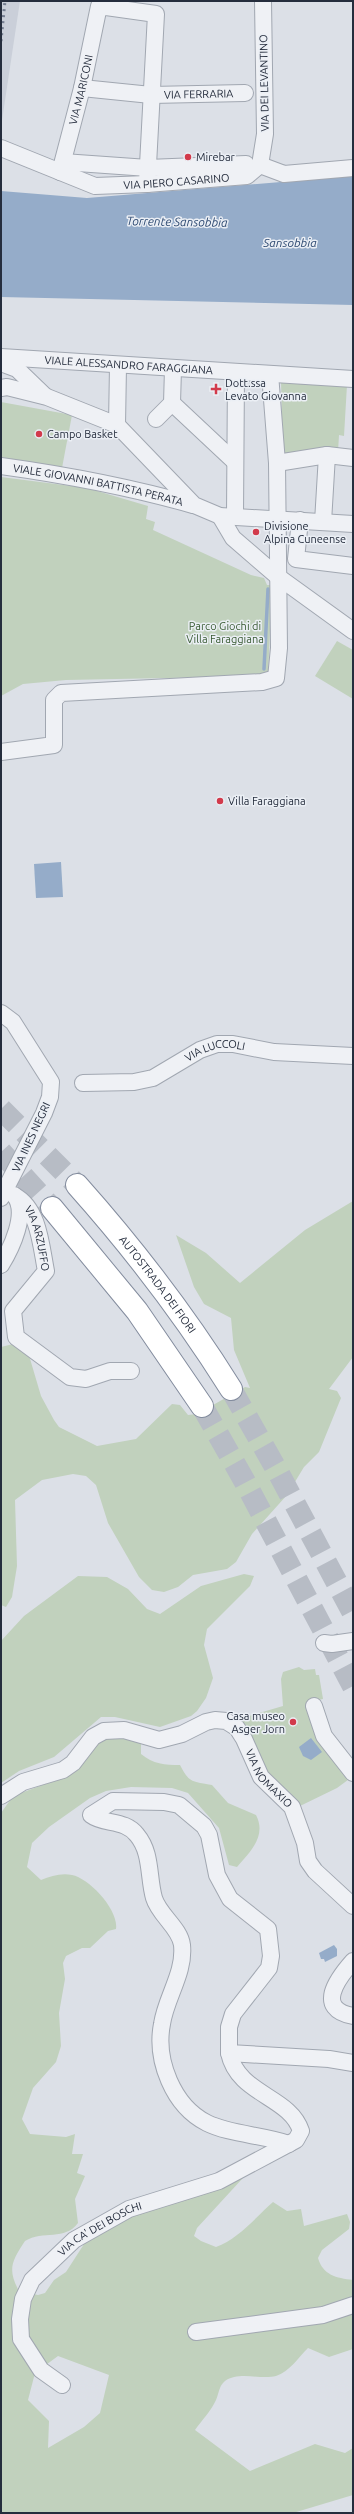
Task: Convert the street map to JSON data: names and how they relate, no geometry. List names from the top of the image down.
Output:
{
  "streets": {
    "highway": ["AUTOSTRADA DEI FIORI"],
    "street": [
      "VIA DEI LEVANTINO",
      "VIA MARICONI",
      "VIA FERRARIA",
      "VIA PIERO CASARINO",
      "VIALE ALESSANDRO FARAGGIANA",
      "VIALE GIOVANNI BATTISTA PERATA",
      "VIA LUCCOLI",
      "VIA INES NEGRI",
      "VIA ARZUFFO",
      "VIA NOMAXIO",
      "VIA CA' DEI BOSCHI"
    ]
  },
  "crossings": [
    ["VIA DEI LEVANTINO", "VIA PIERO CASARINO"],
    ["VIA MARICONI", "VIA FERRARIA"],
    ["VIA MARICONI", "VIA PIERO CASARINO"],
    ["VIA FERRARIA", "VIA PIERO CASARINO"],
    ["VIA INES NEGRI", "VIA ARZUFFO"]
  ],
  "water": ["Torrente Sansobbia", "Sansobbia"],
  "parks": ["Parco Giochi di Villa Faraggiana"],
  "places": {
    "other": [
      "Mirebar",
      "Campo Basket",
      "Divisione Alpina Cuneense",
      "Villa Faraggiana",
      "Casa museo Asger Jorn"
    ],
    "health": ["Dott.ssa Levato Giovanna"]
  }
}
